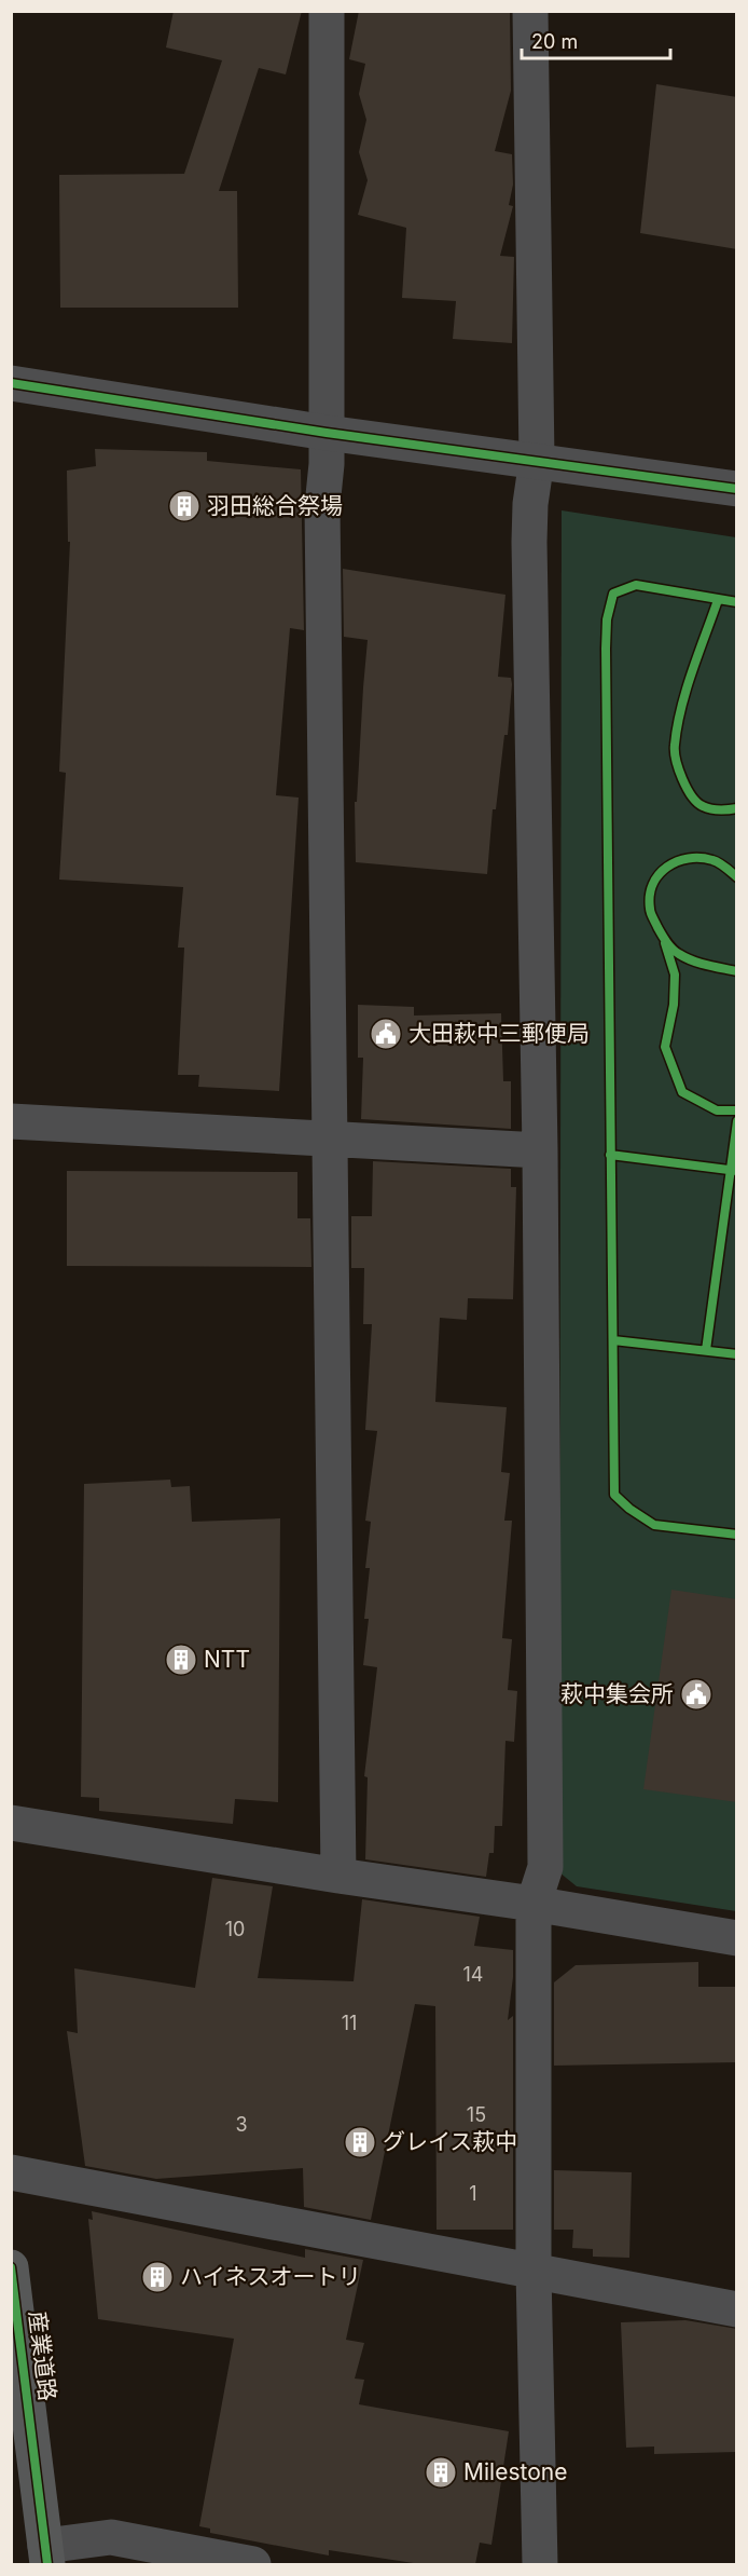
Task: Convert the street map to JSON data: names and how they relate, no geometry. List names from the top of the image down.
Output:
{
  "streets": {
    "main road": ["産業道路"]
  },
  "places": {
    "building": [
      "羽田総合祭場",
      "NTT",
      "グレイス萩中",
      "ハイネスオートリ",
      "Milestone"
    ],
    "public building": ["大田萩中三郵便局", "萩中集会所"]
  },
  "house_numbers": [
    "10",
    "14",
    "11",
    "15",
    "3",
    "1"
  ],
  "scale_bar": "20 m"
}
